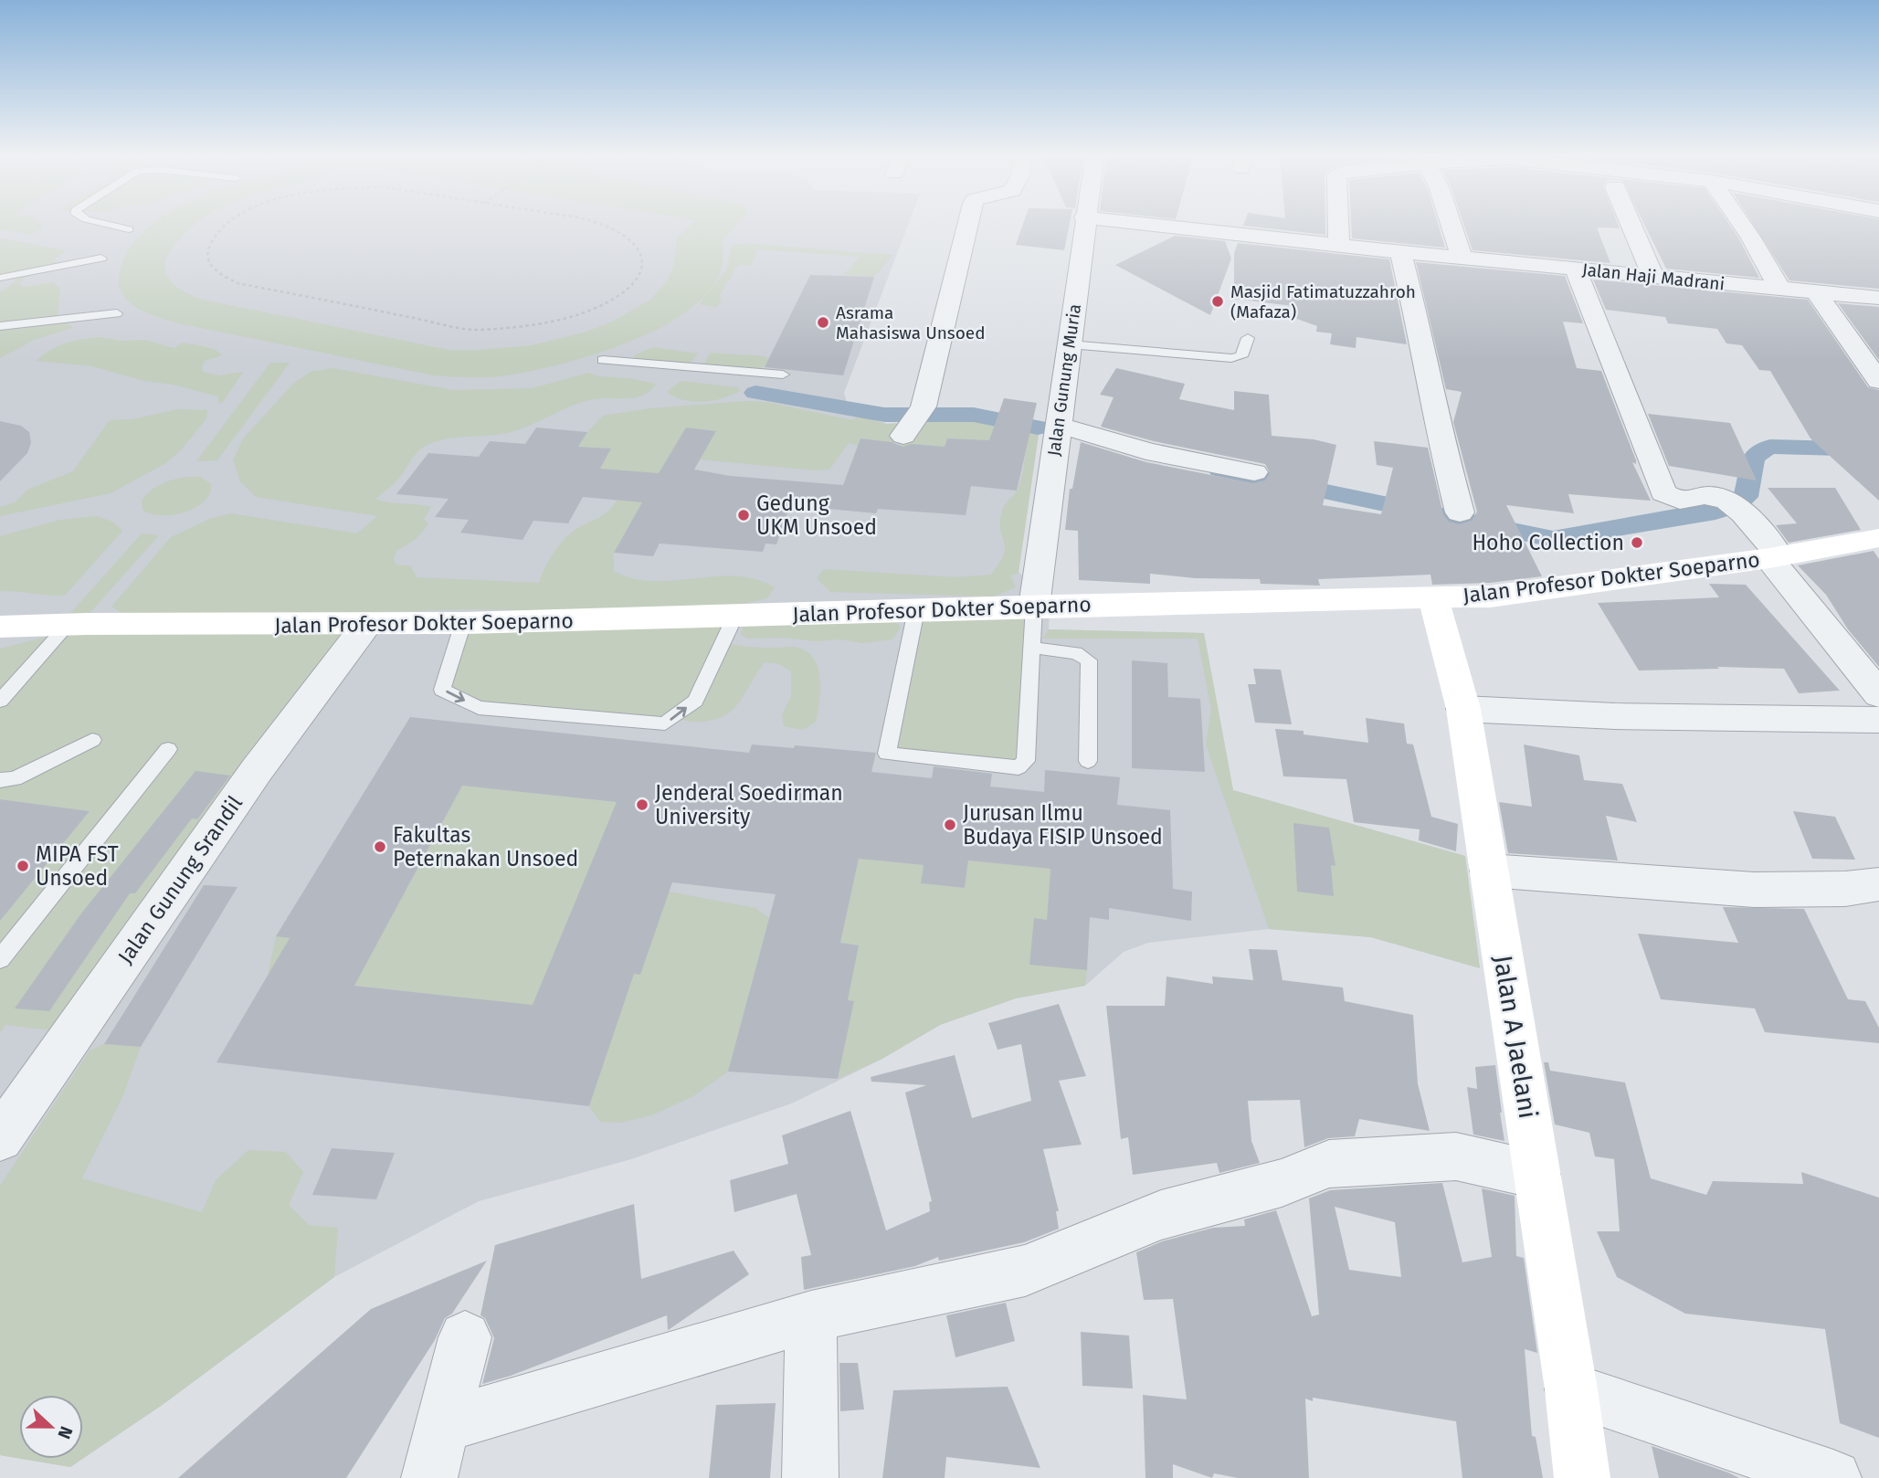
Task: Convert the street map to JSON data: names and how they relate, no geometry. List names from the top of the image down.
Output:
{
  "streets": {
    "street": [
      "Jalan Haji Madrani",
      "Jalan Gunung Muria",
      "Jalan Profesor Dokter Soeparno",
      "Jalan Gunung Srandil",
      "Jalan A Jaelani"
    ]
  },
  "crossings": [
    ["Jalan Gunung Muria", "Jalan Profesor Dokter Soeparno"],
    ["Jalan Profesor Dokter Soeparno", "Jalan Gunung Srandil"],
    ["Jalan Profesor Dokter Soeparno", "Jalan A Jaelani"]
  ],
  "places": [
    "Masjid Fatimatuzzahroh (Mafaza)",
    "Asrama Mahasiswa Unsoed",
    "Gedung UKM Unsoed",
    "Hoho Collection",
    "Jenderal Soedirman University",
    "Jurusan Ilmu Budaya FISIP Unsoed",
    "Fakultas Peternakan Unsoed",
    "MIPA FST Unsoed"
  ],
  "north": "right"
}
